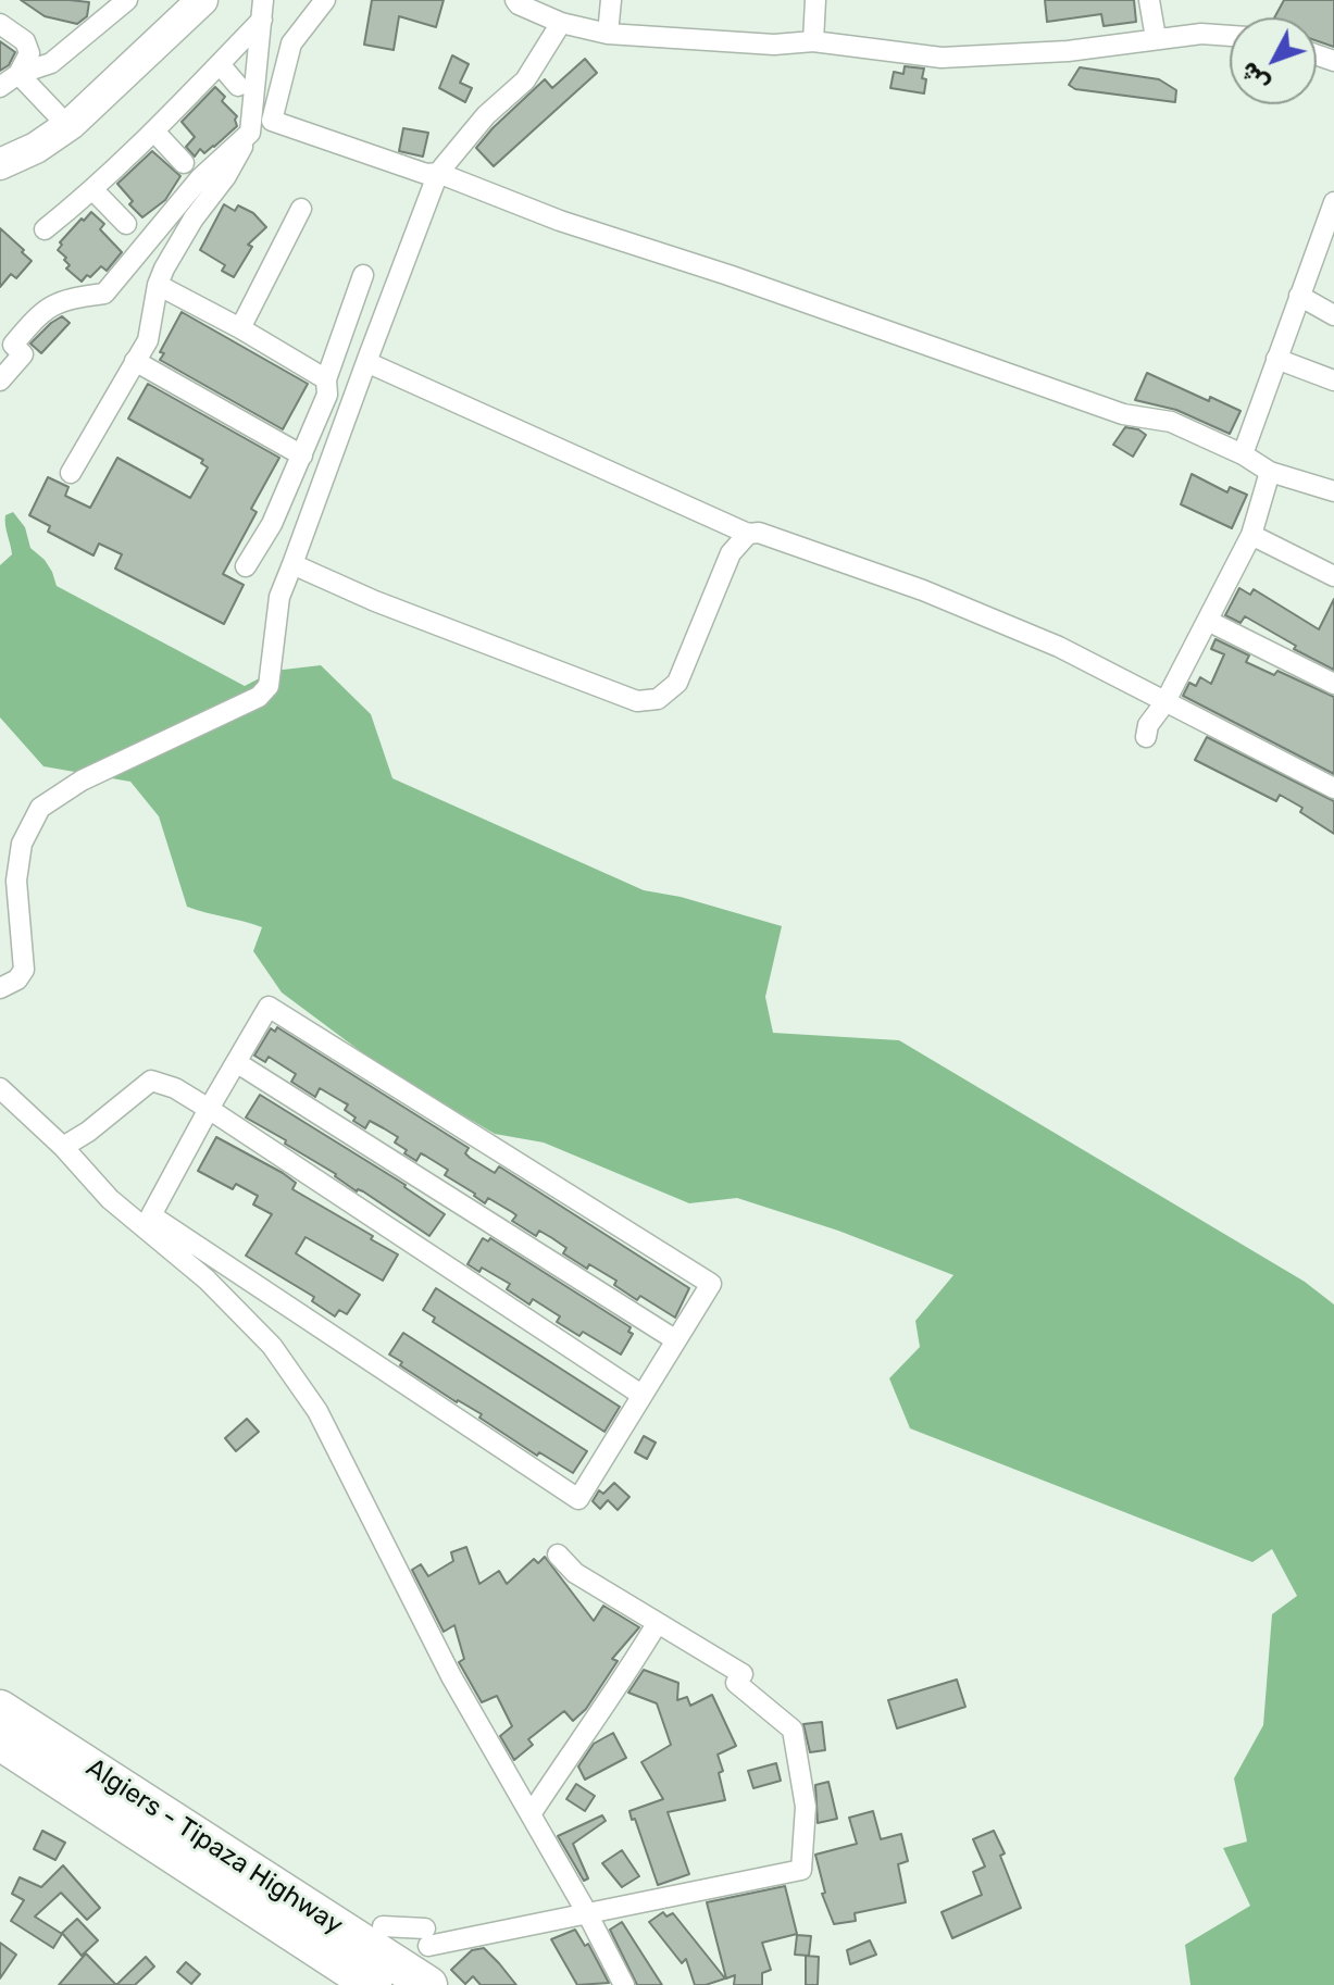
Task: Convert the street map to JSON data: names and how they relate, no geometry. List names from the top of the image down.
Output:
{
  "streets": {
    "highway": ["Algiers - Tipaza Highway"]
  },
  "north": "bottom left"
}
